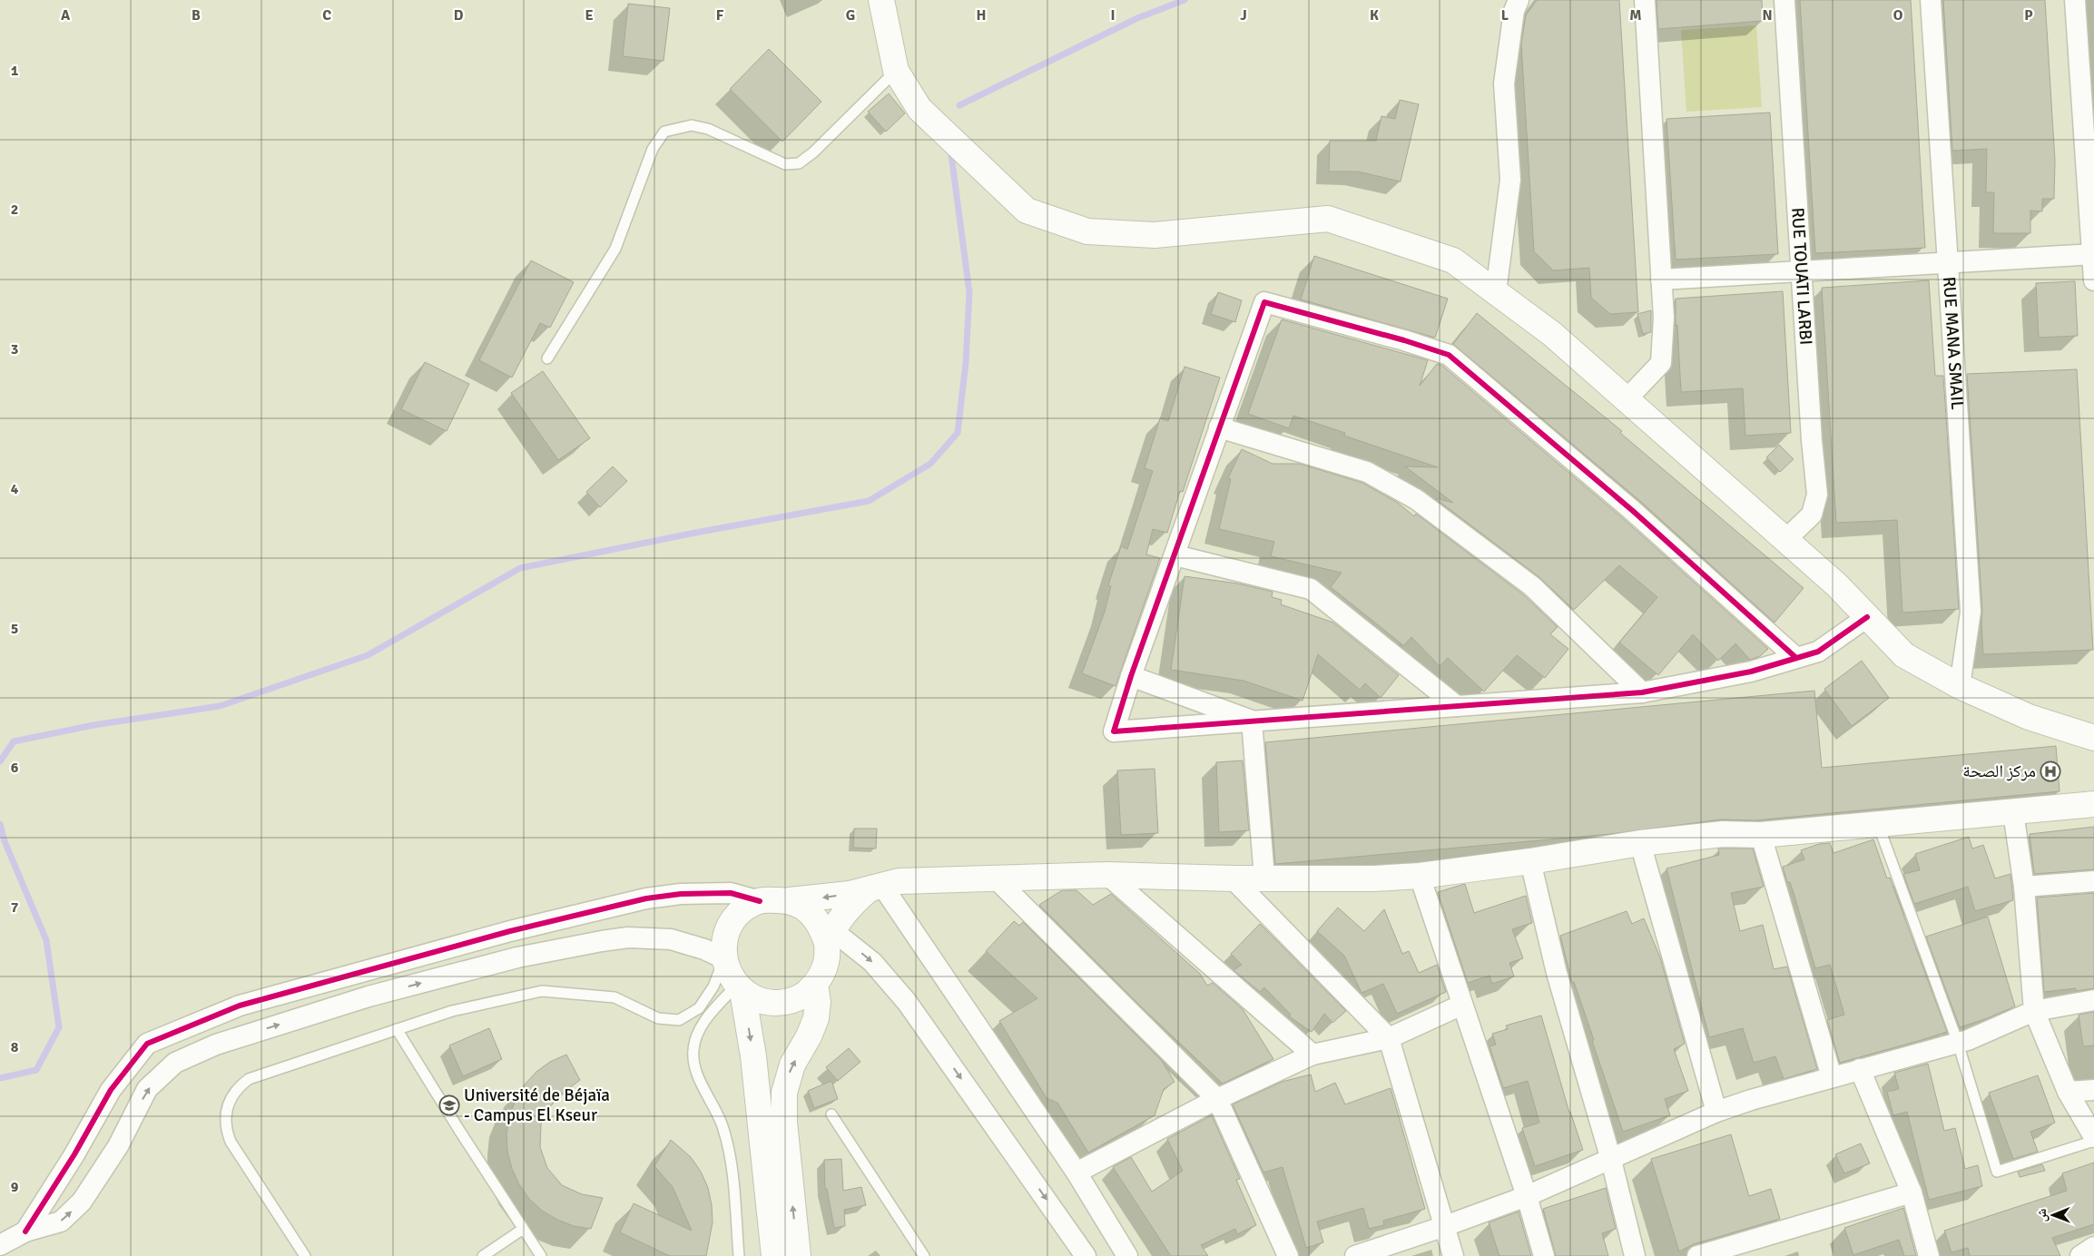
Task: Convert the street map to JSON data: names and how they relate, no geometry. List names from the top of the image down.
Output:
{
  "streets": {
    "street": ["RUE TOUATI LARBI", "RUE MANA SMAIL"]
  },
  "places": {
    "hospital": ["مركز الصحة"],
    "school or university": ["Université de Béjaïa - Campus El Kseur"]
  },
  "north": "left",
  "grid": {
    "columns": [
      "A",
      "B",
      "C",
      "D",
      "E",
      "F",
      "G",
      "H",
      "I",
      "J",
      "K",
      "L",
      "M",
      "N",
      "O",
      "P"
    ],
    "rows": [
      "1",
      "2",
      "3",
      "4",
      "5",
      "6",
      "7",
      "8",
      "9"
    ]
  }
}
